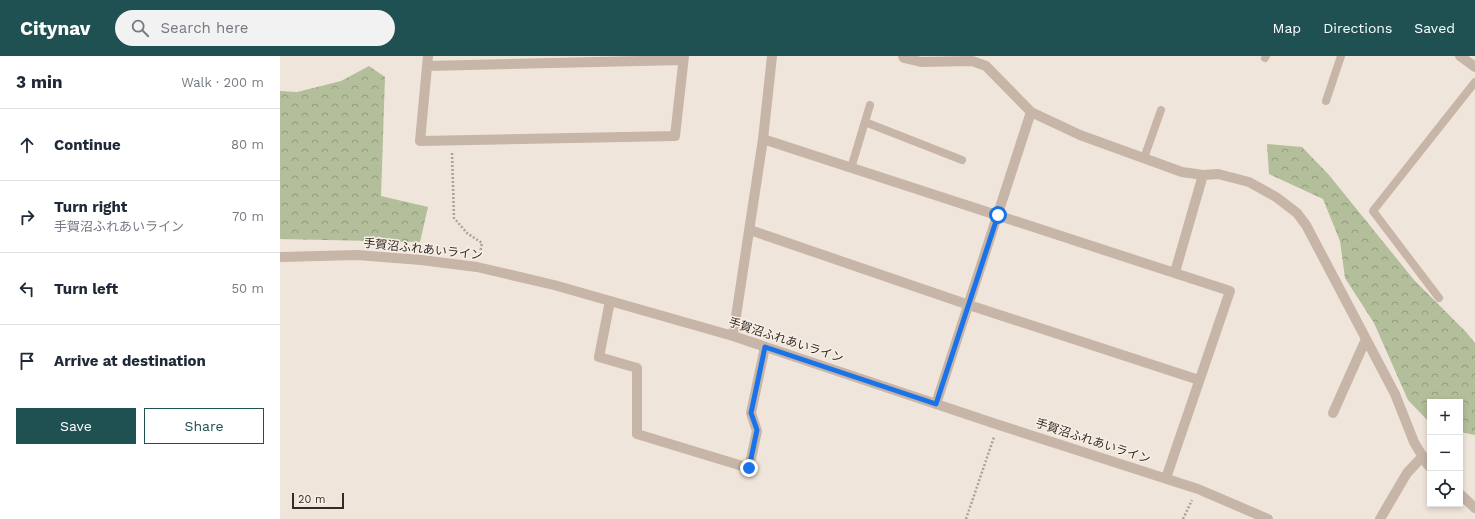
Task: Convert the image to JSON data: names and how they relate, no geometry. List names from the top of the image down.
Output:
{
  "streets": {
    "street": ["手賀沼ふれあいライン"]
  },
  "scale_bar": "20 m",
  "page": {
    "header": "Citynav",
    "search": "Search here",
    "nav": ["Map", "Directions", "Saved"],
    "heading": ["3 min", "Walk · 200 m"],
    "list": [
      ["Continue", "80 m"],
      ["Turn right", "手賀沼ふれあいライン", "70 m"],
      ["Turn left", "50 m"],
      "Arrive at destination"
    ],
    "buttons": ["Save", "Share"],
    "map_buttons": ["+", "−"],
    "scale": "20 m"
  }
}
